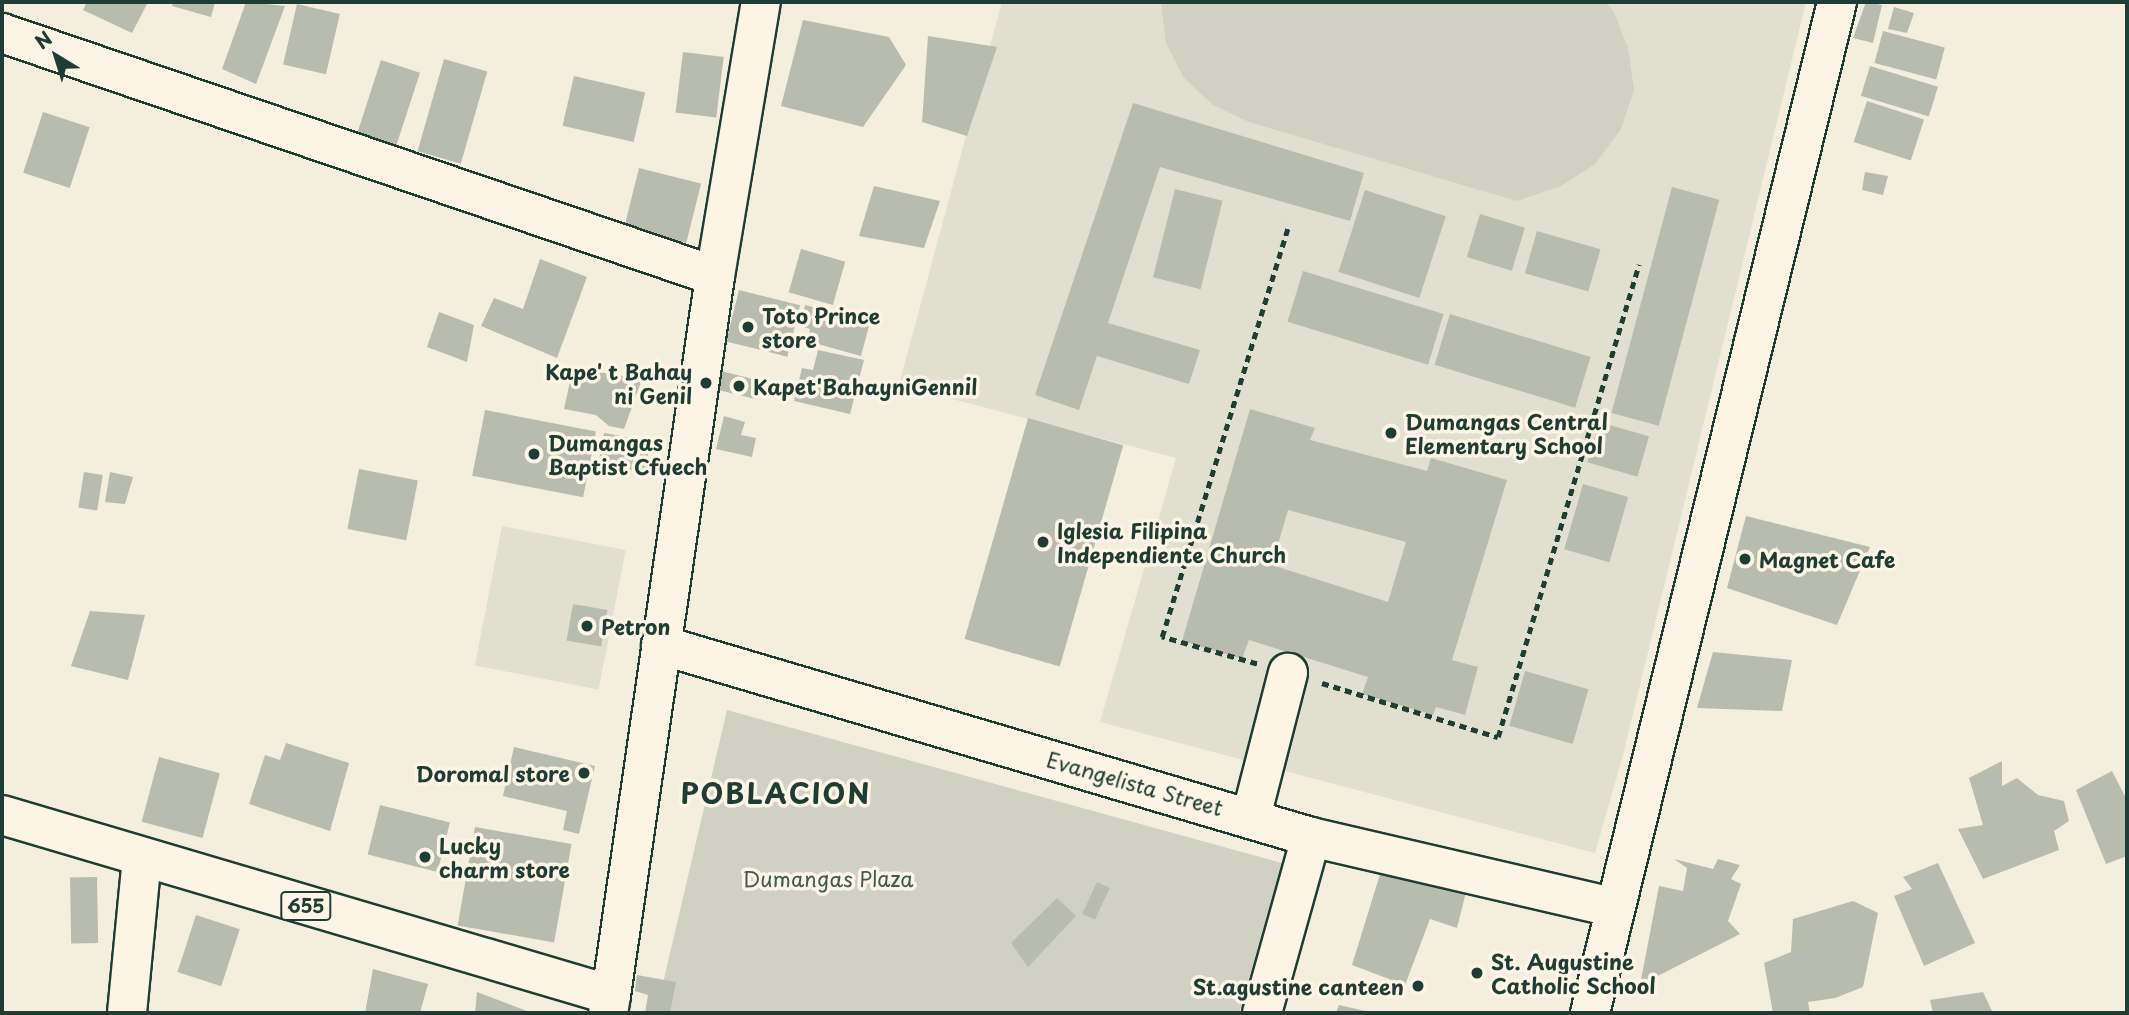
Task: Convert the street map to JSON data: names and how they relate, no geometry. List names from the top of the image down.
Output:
{
  "streets": {
    "street": ["Evangelista Street", "655"]
  },
  "districts": ["POBLACION"],
  "parks": ["Dumangas Plaza"],
  "places": [
    "Toto Prince store",
    "Kape' t Bahay ni Genil",
    "Kapet'BahayniGennil",
    "Dumangas Central Elementary School",
    "Dumangas Baptist Cfuech",
    "Iglesia Filipina Independiente Church",
    "Magnet Cafe",
    "Petron",
    "Doromal store",
    "Lucky charm store",
    "St. Augustine Catholic School",
    "St.agustine canteen"
  ],
  "north": "top left"
}
